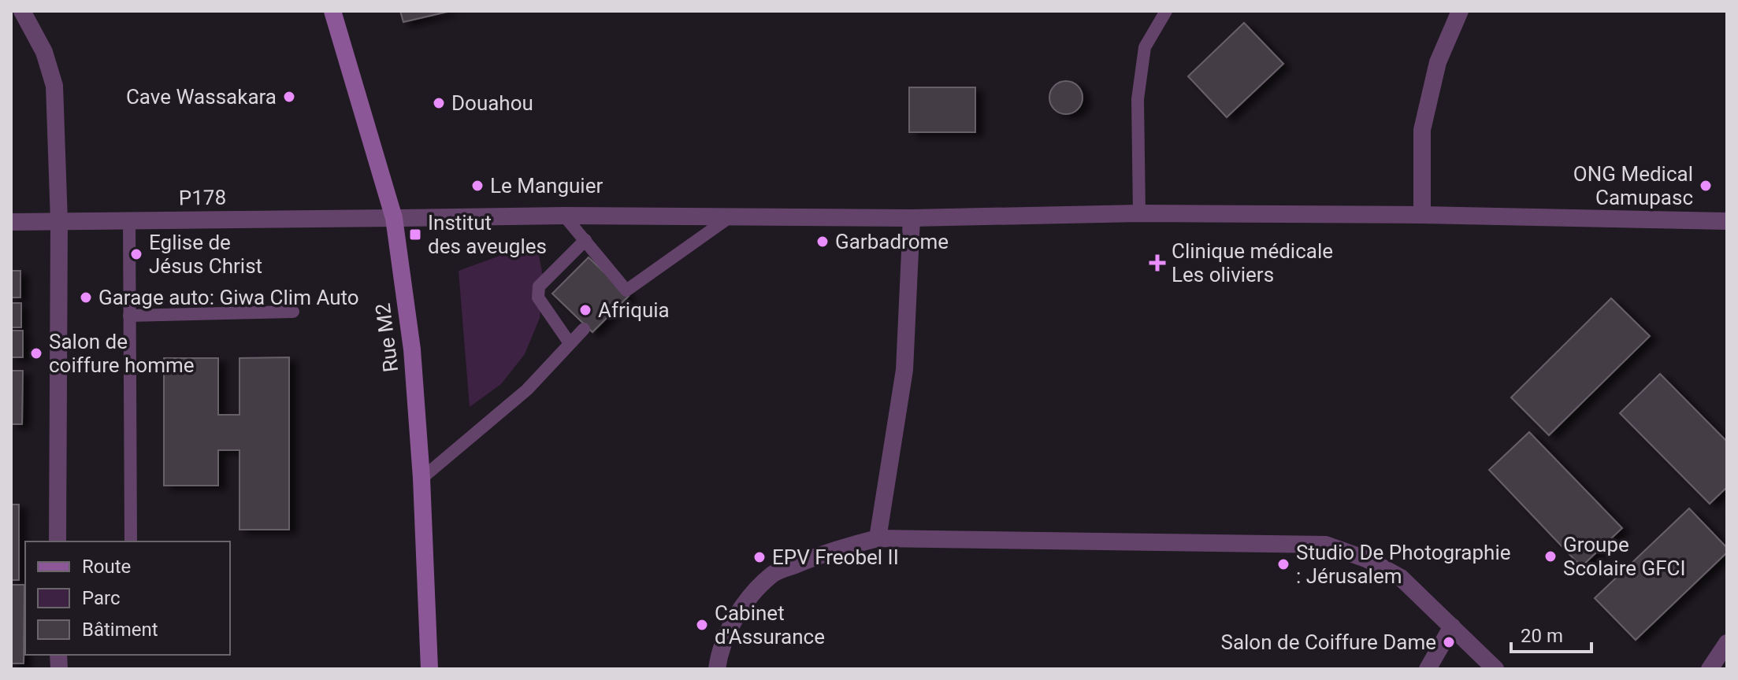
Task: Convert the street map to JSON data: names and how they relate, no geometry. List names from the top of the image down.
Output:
{
  "streets": {
    "main road": ["Rue M2"],
    "street": ["P178"]
  },
  "crossings": [
    ["P178", "Rue M2"]
  ],
  "places": {
    "other": [
      "Cave Wassakara",
      "Douahou",
      "Le Manguier",
      "ONG Medical Camupasc",
      "Garbadrome",
      "Eglise de Jésus Christ",
      "Garage auto: Giwa Clim Auto",
      "Afriquia",
      "Salon de coiffure homme",
      "Groupe Scolaire GFCI",
      "EPV Freobel II",
      "Studio De Photographie : Jérusalem",
      "Cabinet d'Assurance",
      "Salon de Coiffure Dame"
    ],
    "transit": ["Institut des aveugles"],
    "health": ["Clinique médicale Les oliviers"]
  },
  "legend": ["Route", "Parc", "Bâtiment"],
  "scale_bar": "20 m"
}
